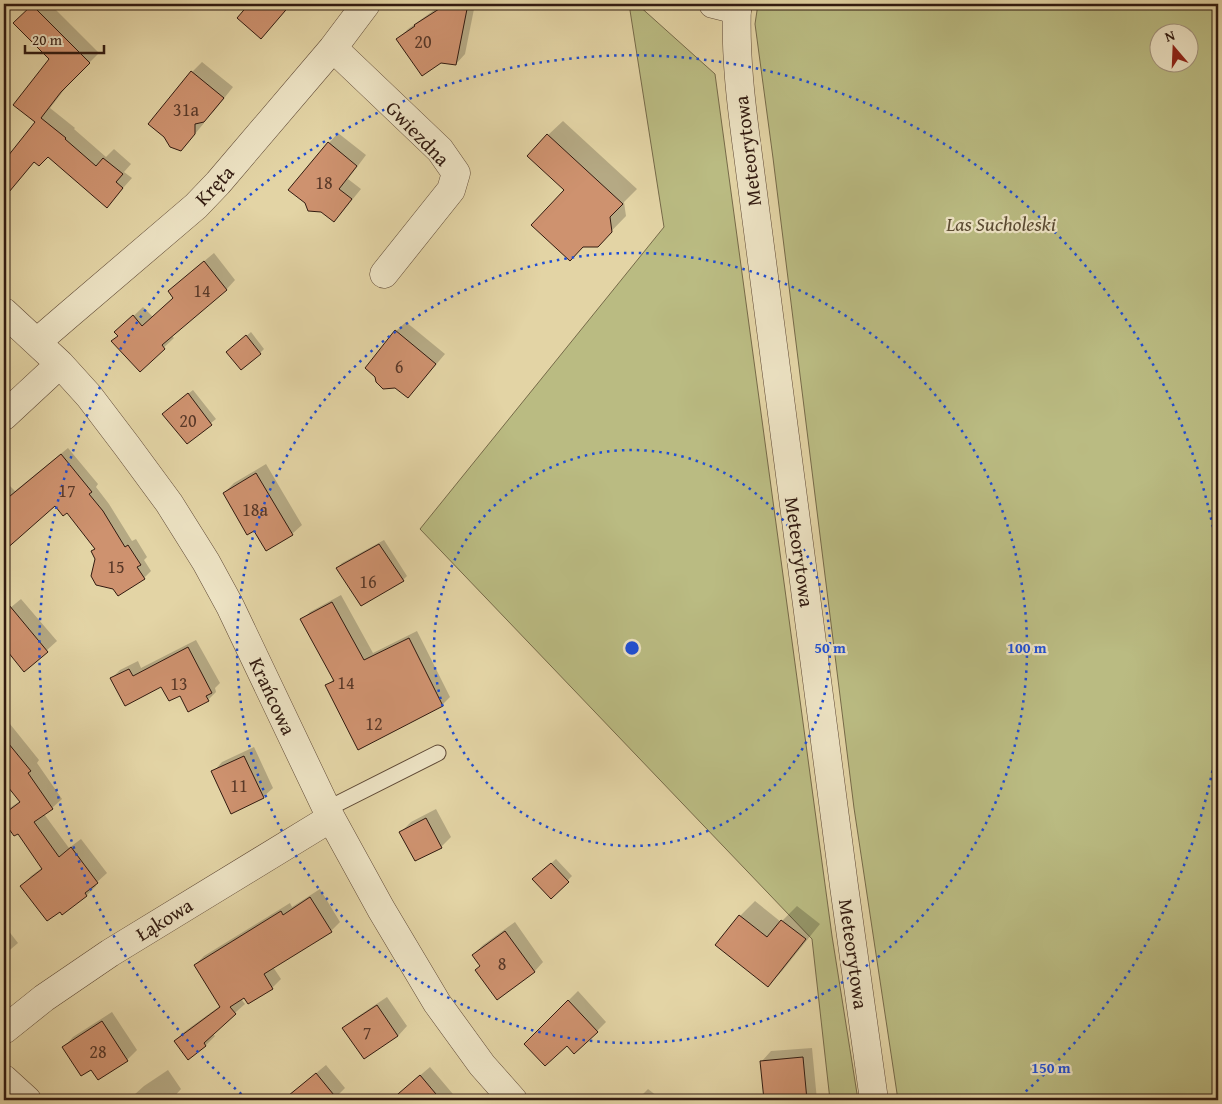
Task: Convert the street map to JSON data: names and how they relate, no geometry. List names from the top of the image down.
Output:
{
  "streets": {
    "street": [
      "Gwiezdna",
      "Meteorytowa",
      "Kręta",
      "Krańcowa",
      "Łąkowa"
    ]
  },
  "crossings": [
    ["Gwiezdna", "Kręta"],
    ["Kręta", "Krańcowa"],
    ["Krańcowa", "Łąkowa"]
  ],
  "parks": ["Las Sucholeski"],
  "house_numbers": [
    "20",
    "31a",
    "18",
    "14",
    "6",
    "20",
    "17",
    "18a",
    "15",
    "16",
    "14",
    "13",
    "12",
    "11",
    "8",
    "7",
    "28"
  ],
  "scale_bar": "20 m",
  "north": "top",
  "rings": ["50 m", "100 m", "150 m"]
}
